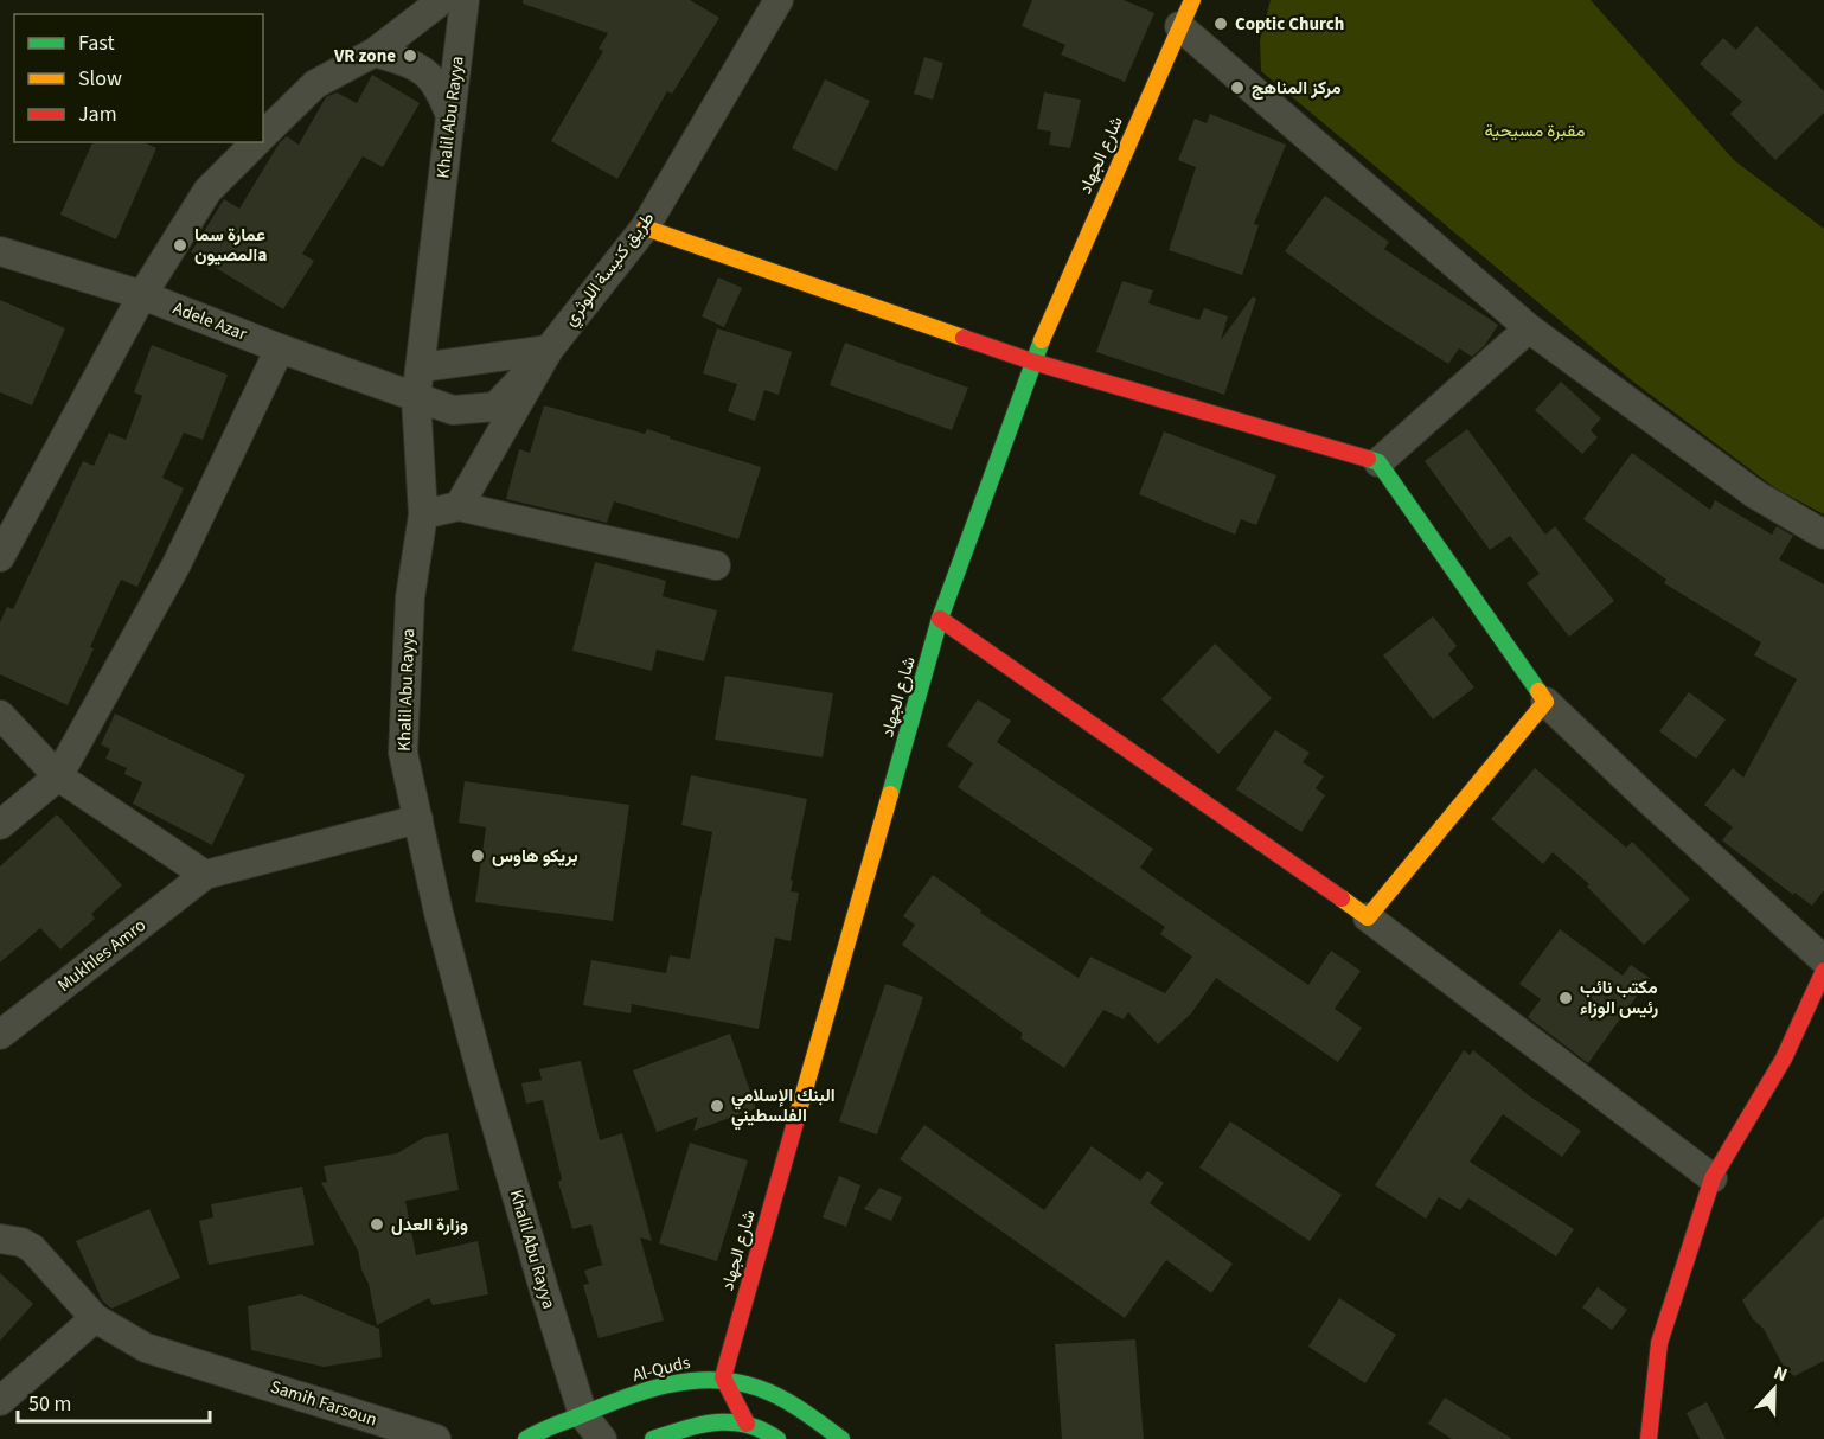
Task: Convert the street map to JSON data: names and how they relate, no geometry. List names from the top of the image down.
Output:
{
  "streets": {
    "street": [
      "Khalil Abu Rayya",
      "شارع الجهاد",
      "طريق كنيسة اللوثري",
      "Adele Azar",
      "Mukhles Amro",
      "Al-Quds",
      "Samih Farsoun"
    ]
  },
  "crossings": [
    ["Khalil Abu Rayya", "Adele Azar"],
    ["Khalil Abu Rayya", "Al-Quds"],
    ["شارع الجهاد", "Al-Quds"],
    ["طريق كنيسة اللوثري", "Adele Azar"]
  ],
  "parks": ["مقبرة مسيحية"],
  "places": [
    "Coptic Church",
    "VR zone",
    "مركز المناهج",
    "عمارة سما المصيونa",
    "بريكو هاوس",
    "مكتب نائب رئيس الوزاء",
    "البنك الإسلامي الفلسطيني",
    "وزارة العدل"
  ],
  "legend": ["Fast", "Slow", "Jam"],
  "scale_bar": "50 m",
  "north": "top"
}
